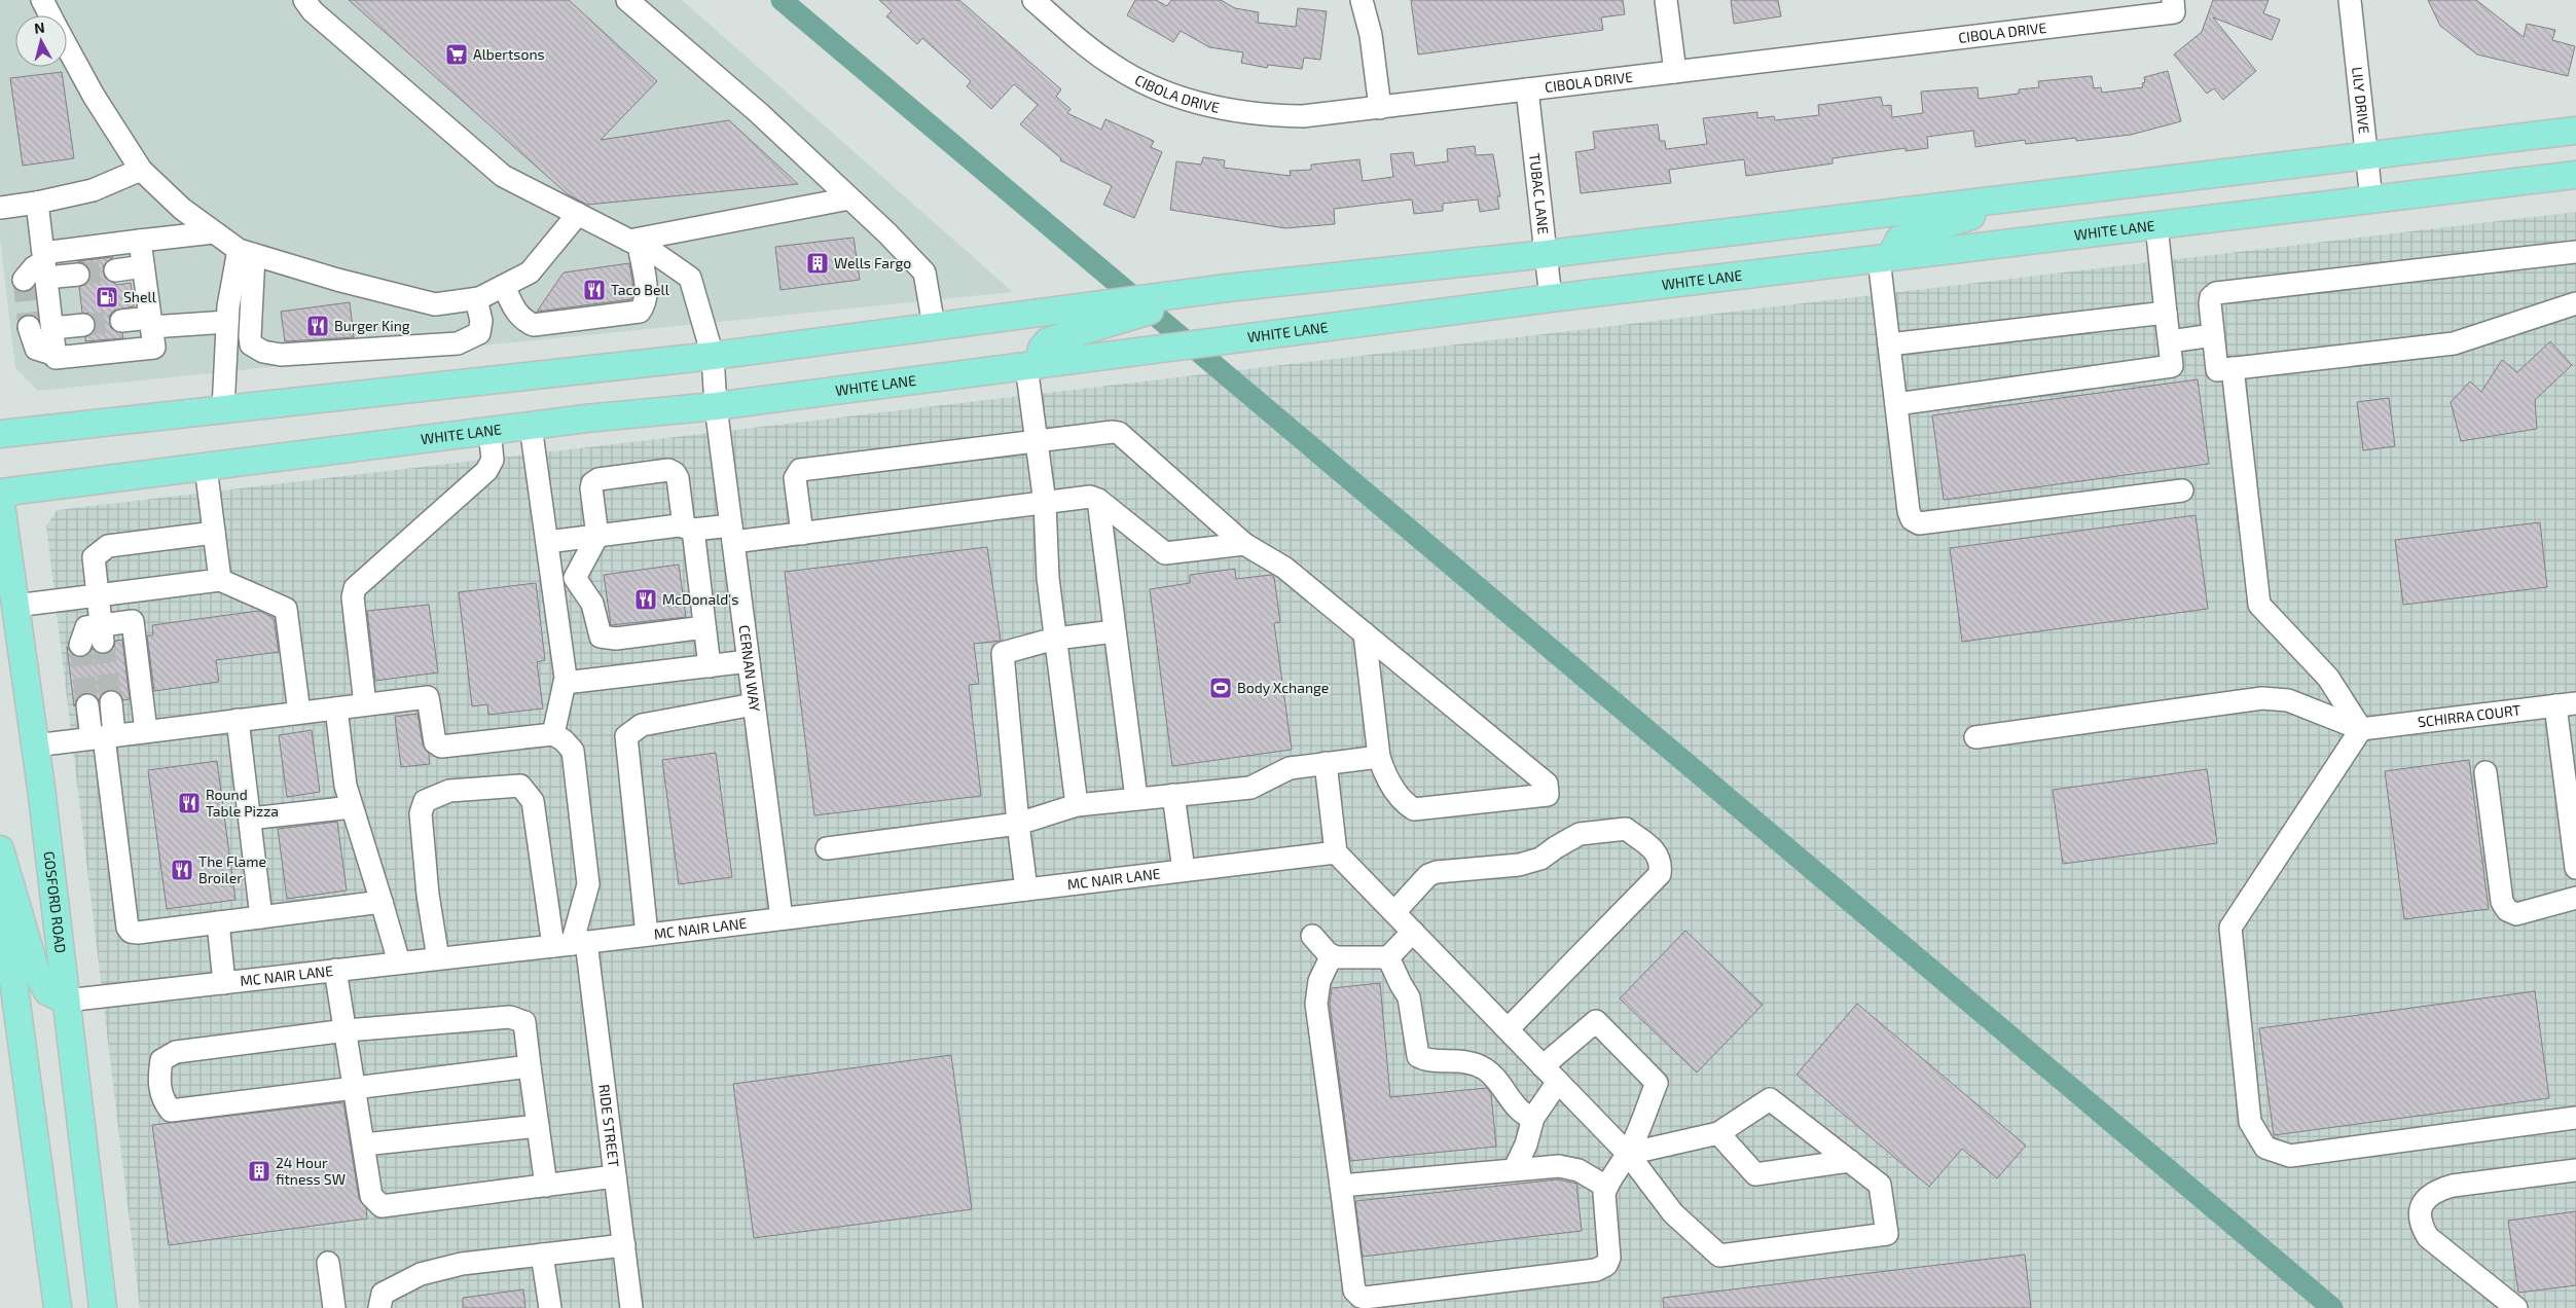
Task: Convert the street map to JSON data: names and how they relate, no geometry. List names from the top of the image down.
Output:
{
  "streets": {
    "main road": ["WHITE LANE", "GOSFORD ROAD"],
    "street": [
      "CIBOLA DRIVE",
      "LILY DRIVE",
      "TUBAC LANE",
      "CERNAN WAY",
      "SCHIRRA COURT",
      "MC NAIR LANE",
      "RIDE STREET"
    ]
  },
  "crossings": [
    ["CIBOLA DRIVE", "TUBAC LANE"],
    ["LILY DRIVE", "WHITE LANE"],
    ["TUBAC LANE", "WHITE LANE"],
    ["WHITE LANE", "CERNAN WAY"],
    ["WHITE LANE", "GOSFORD ROAD"],
    ["CERNAN WAY", "MC NAIR LANE"],
    ["MC NAIR LANE", "GOSFORD ROAD"],
    ["MC NAIR LANE", "RIDE STREET"]
  ],
  "places": {
    "supermarket": ["Albertsons"],
    "building": ["Wells Fargo", "24 Hour fitness SW"],
    "restaurant": [
      "Taco Bell",
      "Burger King",
      "McDonald's",
      "Round Table Pizza",
      "The Flame Broiler"
    ],
    "fuel station": ["Shell"],
    "sports": ["Body Xchange"]
  },
  "north": "top"
}
